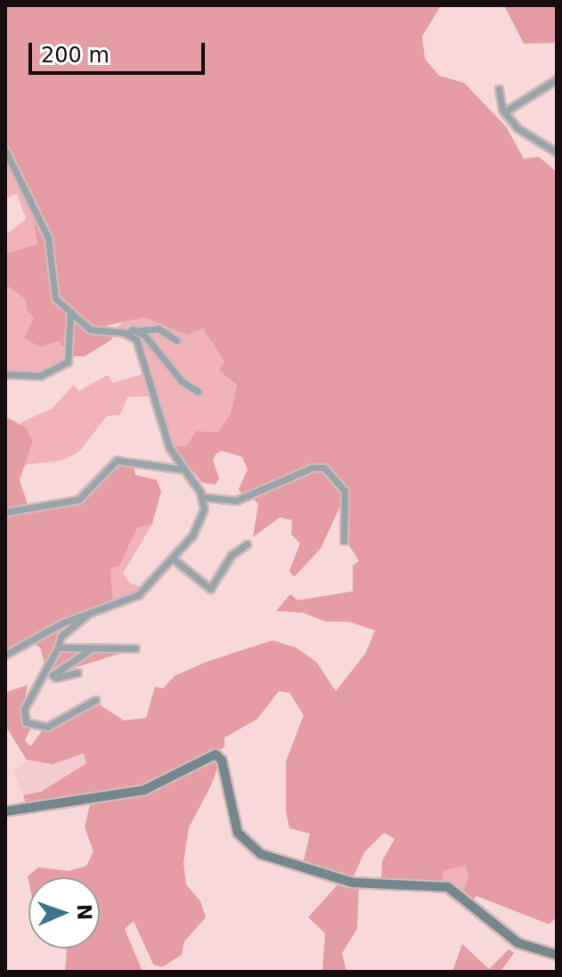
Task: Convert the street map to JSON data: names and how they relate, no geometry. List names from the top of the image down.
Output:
{
  "scale_bar": "200 m",
  "north": "right"
}
